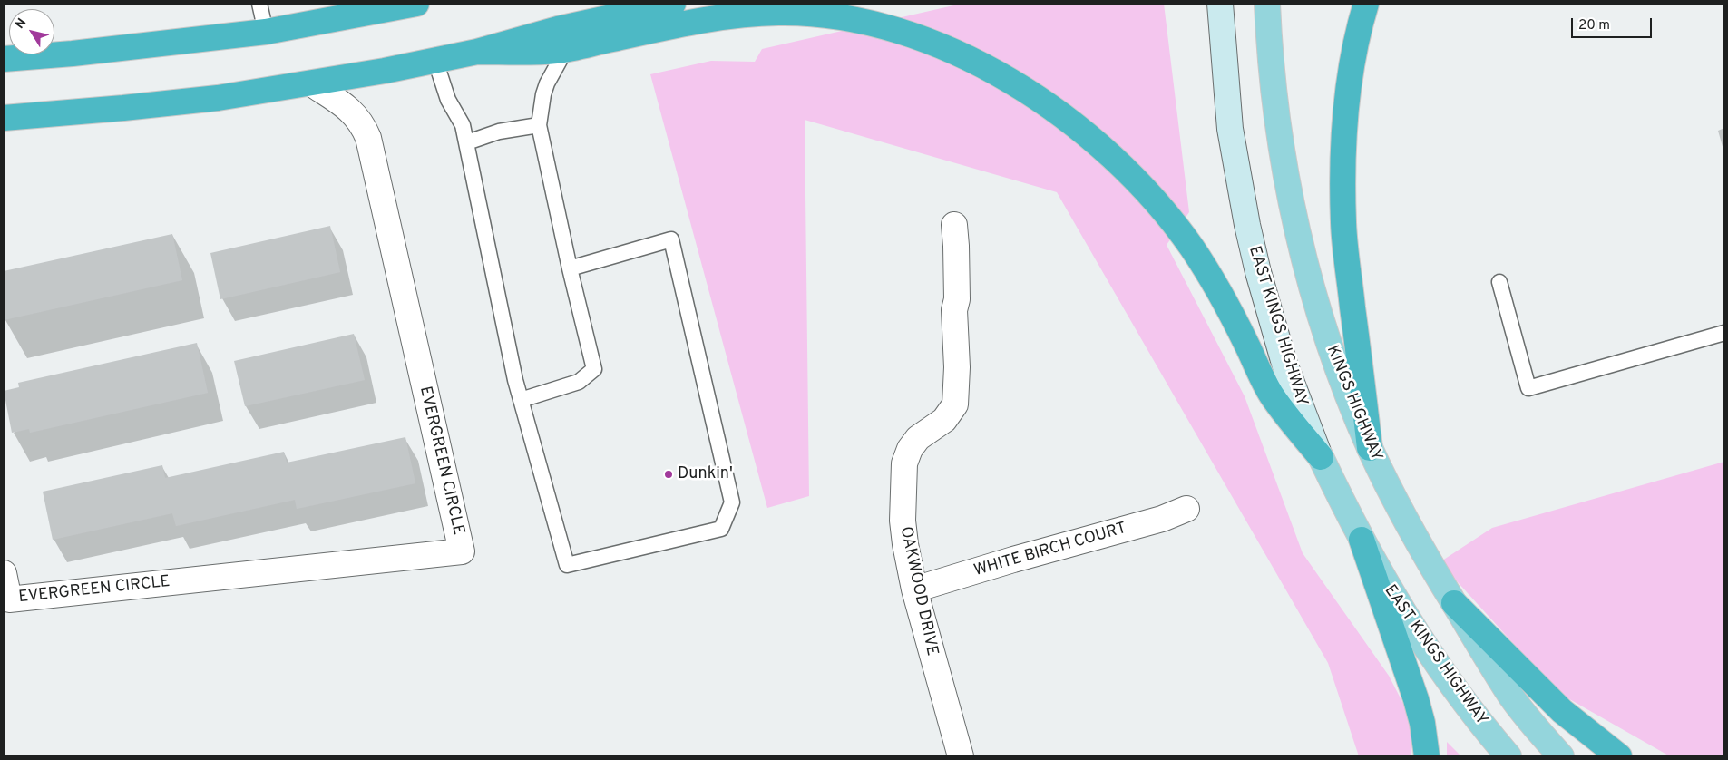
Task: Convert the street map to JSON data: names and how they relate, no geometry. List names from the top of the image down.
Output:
{
  "streets": {
    "main road": ["EAST KINGS HIGHWAY", "KINGS HIGHWAY"],
    "street": ["EVERGREEN CIRCLE", "WHITE BIRCH COURT", "OAKWOOD DRIVE"]
  },
  "crossings": [
    ["WHITE BIRCH COURT", "OAKWOOD DRIVE"]
  ],
  "places": ["Dunkin'"],
  "scale_bar": "20 m",
  "north": "top left"
}
